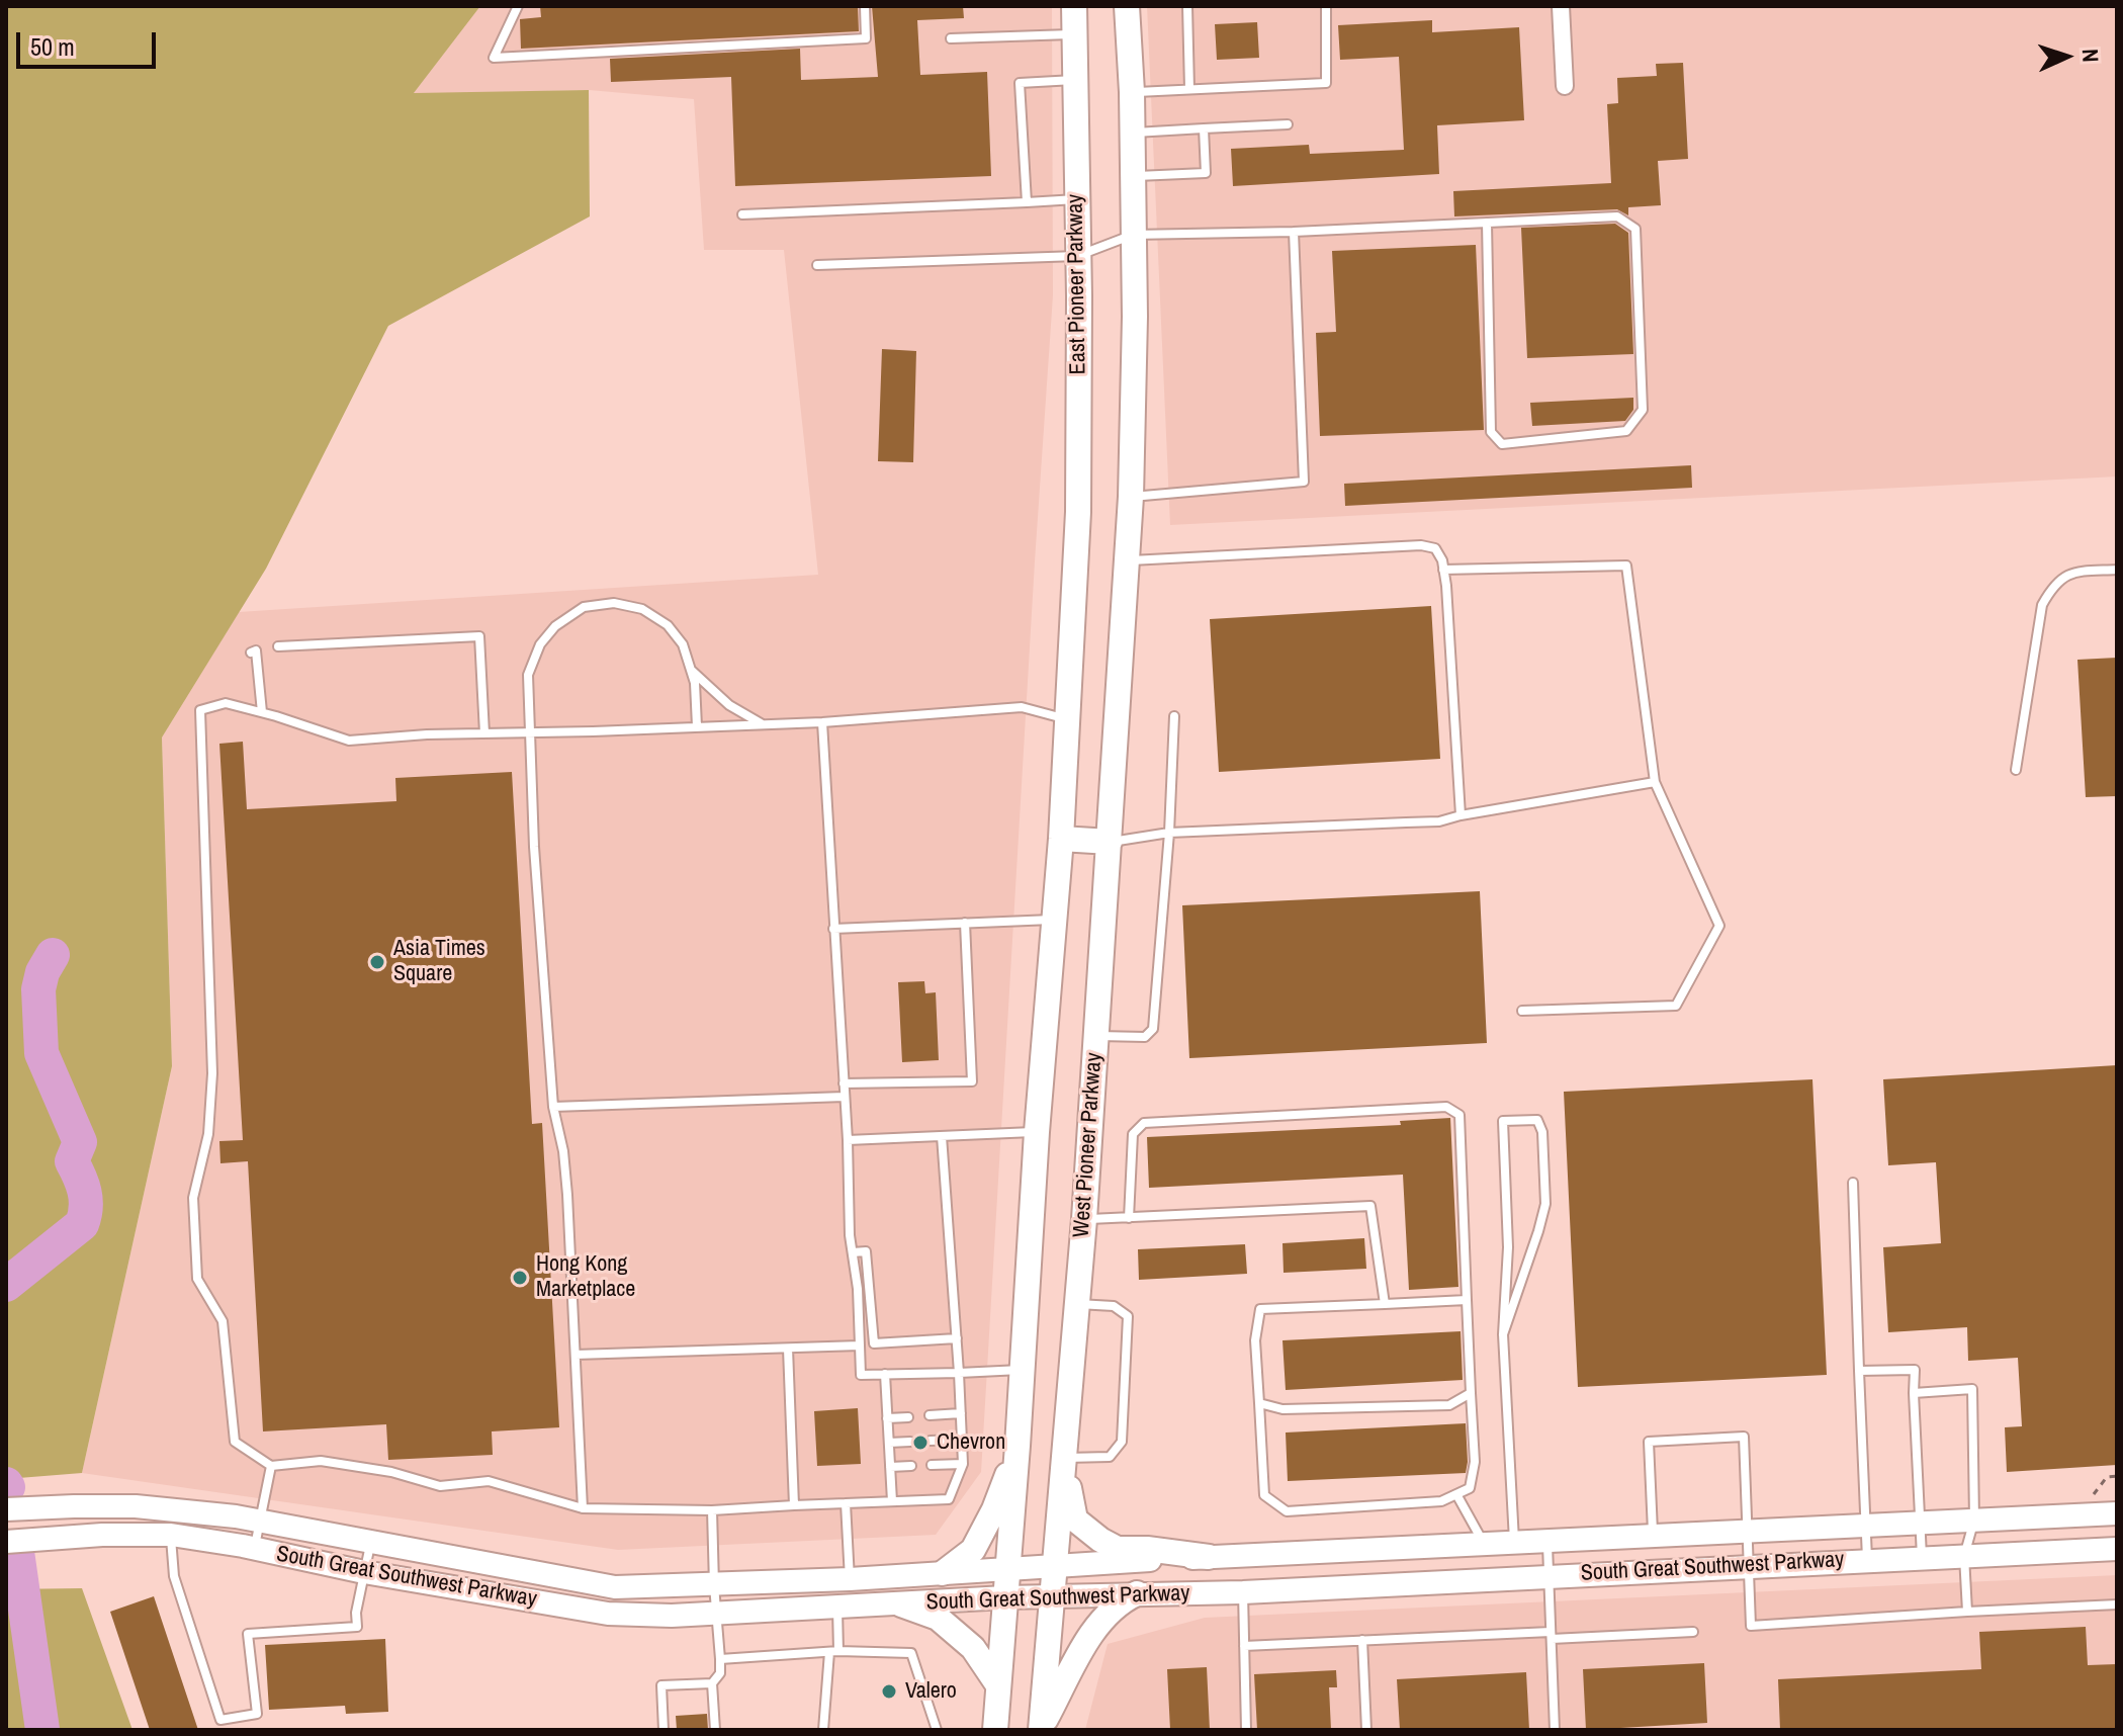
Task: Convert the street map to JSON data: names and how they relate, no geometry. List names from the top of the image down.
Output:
{
  "streets": {
    "main road": ["East Pioneer Parkway", "West Pioneer Parkway", "South Great Southwest Parkway"]
  },
  "crossings": [
    ["West Pioneer Parkway", "South Great Southwest Parkway"]
  ],
  "places": [
    "Asia Times Square",
    "Hong Kong Marketplace",
    "Chevron",
    "Valero"
  ],
  "scale_bar": "50 m",
  "north": "right"
}
